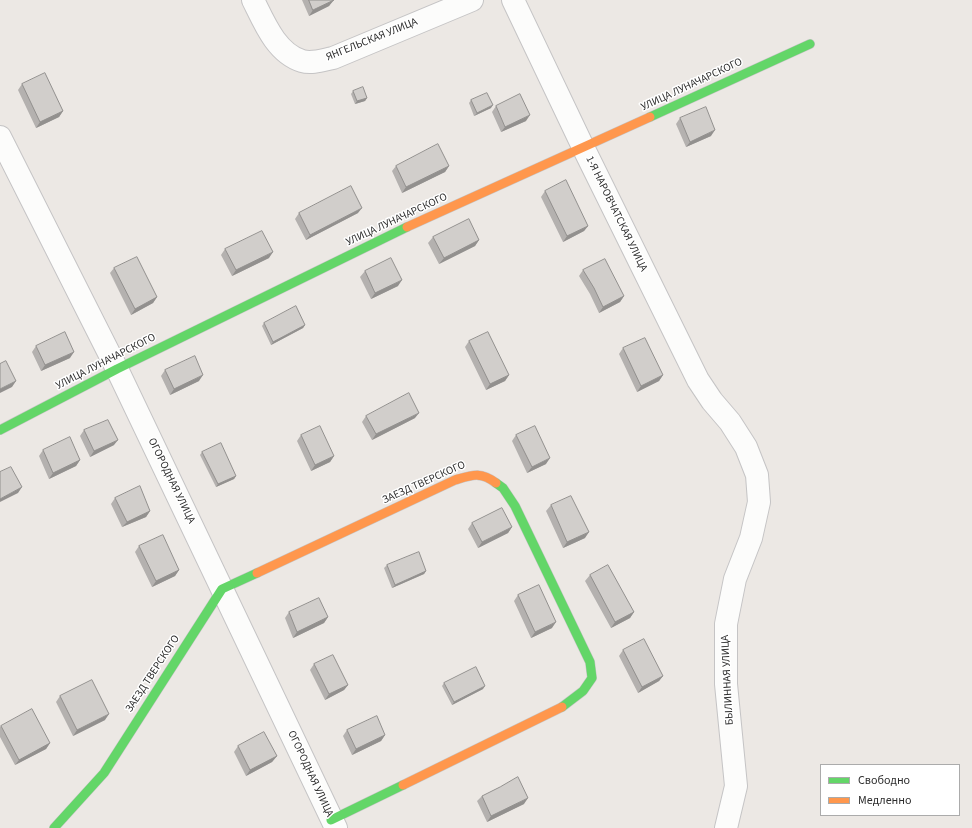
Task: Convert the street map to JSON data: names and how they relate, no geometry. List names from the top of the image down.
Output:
{
  "streets": {
    "street": [
      "ЯНГЕЛЬСКАЯ УЛИЦА",
      "УЛИЦА ЛУНАЧАРСКОГО",
      "1-Я НАРОВЧАТСКАЯ УЛИЦА",
      "ОГОРОДНАЯ УЛИЦА",
      "ЗАЕЗД ТВЕРСКОГО",
      "БЫЛИННАЯ УЛИЦА"
    ]
  },
  "crossings": [
    ["УЛИЦА ЛУНАЧАРСКОГО", "1-Я НАРОВЧАТСКАЯ УЛИЦА"],
    ["УЛИЦА ЛУНАЧАРСКОГО", "ОГОРОДНАЯ УЛИЦА"],
    ["1-Я НАРОВЧАТСКАЯ УЛИЦА", "БЫЛИННАЯ УЛИЦА"],
    ["ОГОРОДНАЯ УЛИЦА", "ЗАЕЗД ТВЕРСКОГО"]
  ],
  "legend": ["Свободно", "Медленно"]
}
